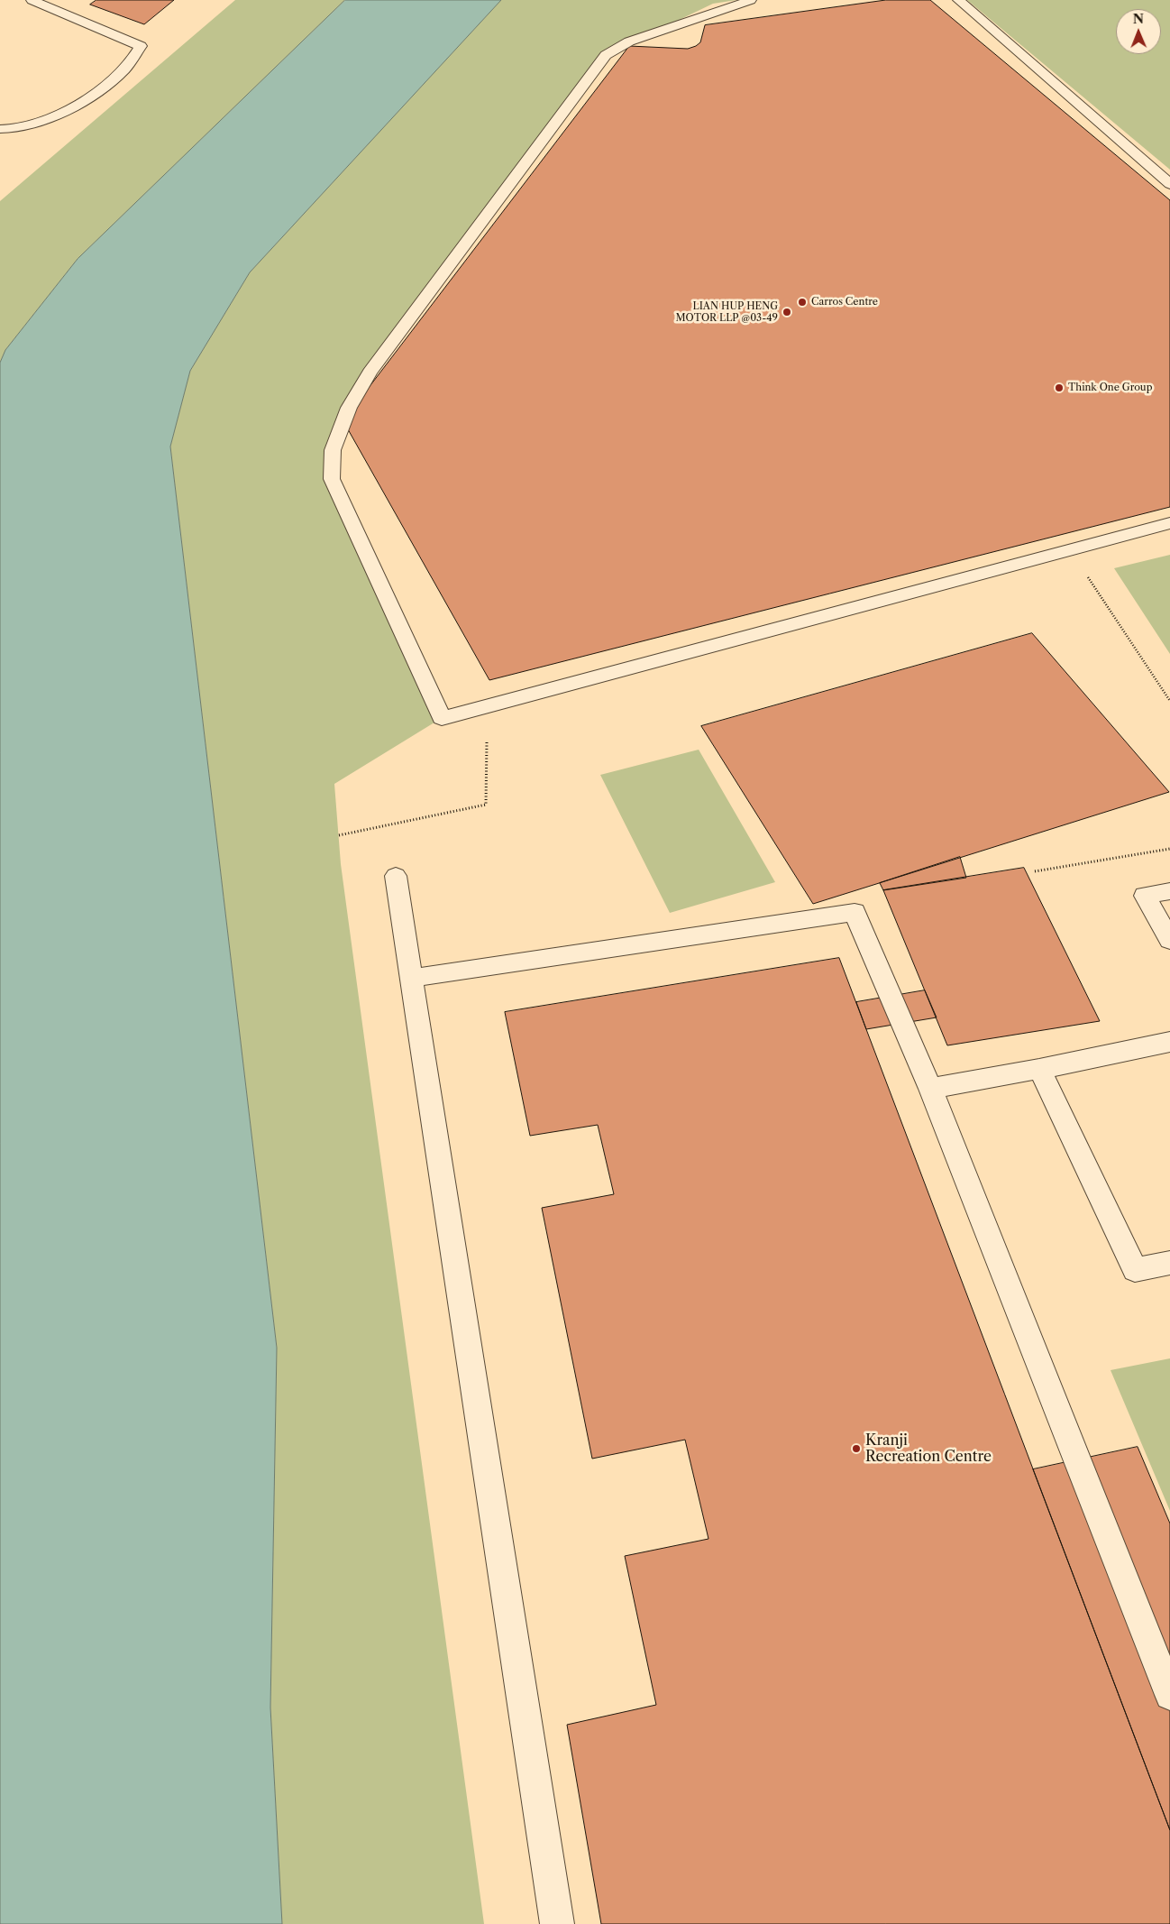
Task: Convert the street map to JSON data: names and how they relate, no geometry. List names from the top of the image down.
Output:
{
  "places": [
    "Carros Centre",
    "LIAN HUP HENG MOTOR LLP @03-49",
    "Think One Group",
    "Kranji Recreation Centre"
  ],
  "north": "top"
}
